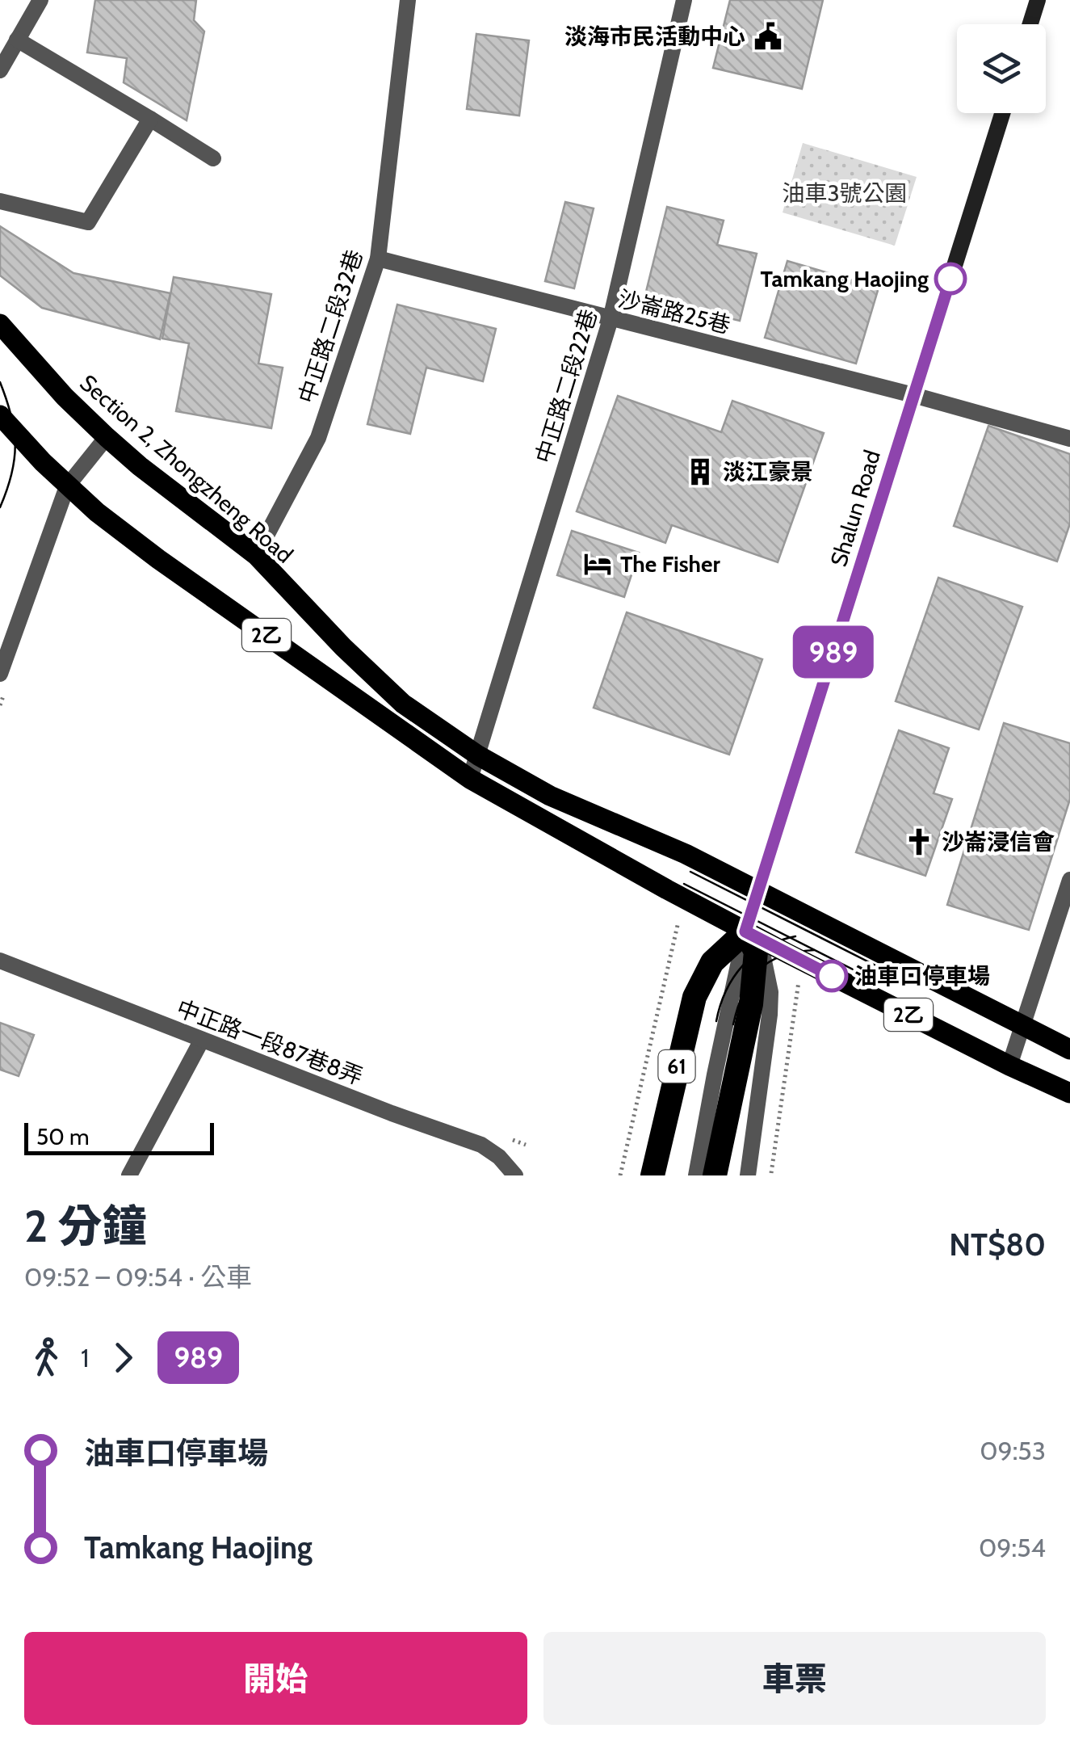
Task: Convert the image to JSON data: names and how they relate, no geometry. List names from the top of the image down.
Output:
{
  "streets": {
    "highway": ["61"],
    "main road": ["Section 2, Zhongzheng Road", "2乙"],
    "street": [
      "沙崙路25巷",
      "中正路二段32巷",
      "中正路二段22巷",
      "Shalun Road",
      "中正路一段87巷8弄"
    ]
  },
  "crossings": [
    ["沙崙路25巷", "中正路二段32巷"],
    ["沙崙路25巷", "中正路二段22巷"],
    ["沙崙路25巷", "Shalun Road"],
    ["中正路二段32巷", "Section 2, Zhongzheng Road"],
    ["中正路二段22巷", "Section 2, Zhongzheng Road"],
    ["中正路二段22巷", "2乙"],
    ["Section 2, Zhongzheng Road", "Shalun Road"],
    ["Section 2, Zhongzheng Road", "2乙"],
    ["Shalun Road", "2乙"],
    ["Shalun Road", "61"],
    ["2乙", "61"]
  ],
  "parks": ["油車3號公園"],
  "places": {
    "public building": ["淡海市民活動中心"],
    "other": ["Tamkang Haojing", "油車口停車場"],
    "building": ["淡江豪景"],
    "hotel": ["The Fisher"],
    "church": ["沙崙浸信會"]
  },
  "lines": ["bus line 989"],
  "scale_bar": "50 m",
  "page": {
    "on_map": "989",
    "scale": "50 m",
    "heading": ["2 分鐘", "09:52 – 09:54 · 公車", "NT$80"],
    "legs": ["1", "989"],
    "list": [
      {
        "name": "油車口停車場",
        "value": "09:53"
      },
      {
        "name": "Tamkang Haojing",
        "value": "09:54"
      }
    ],
    "buttons": ["開始", "車票"]
  }
}
